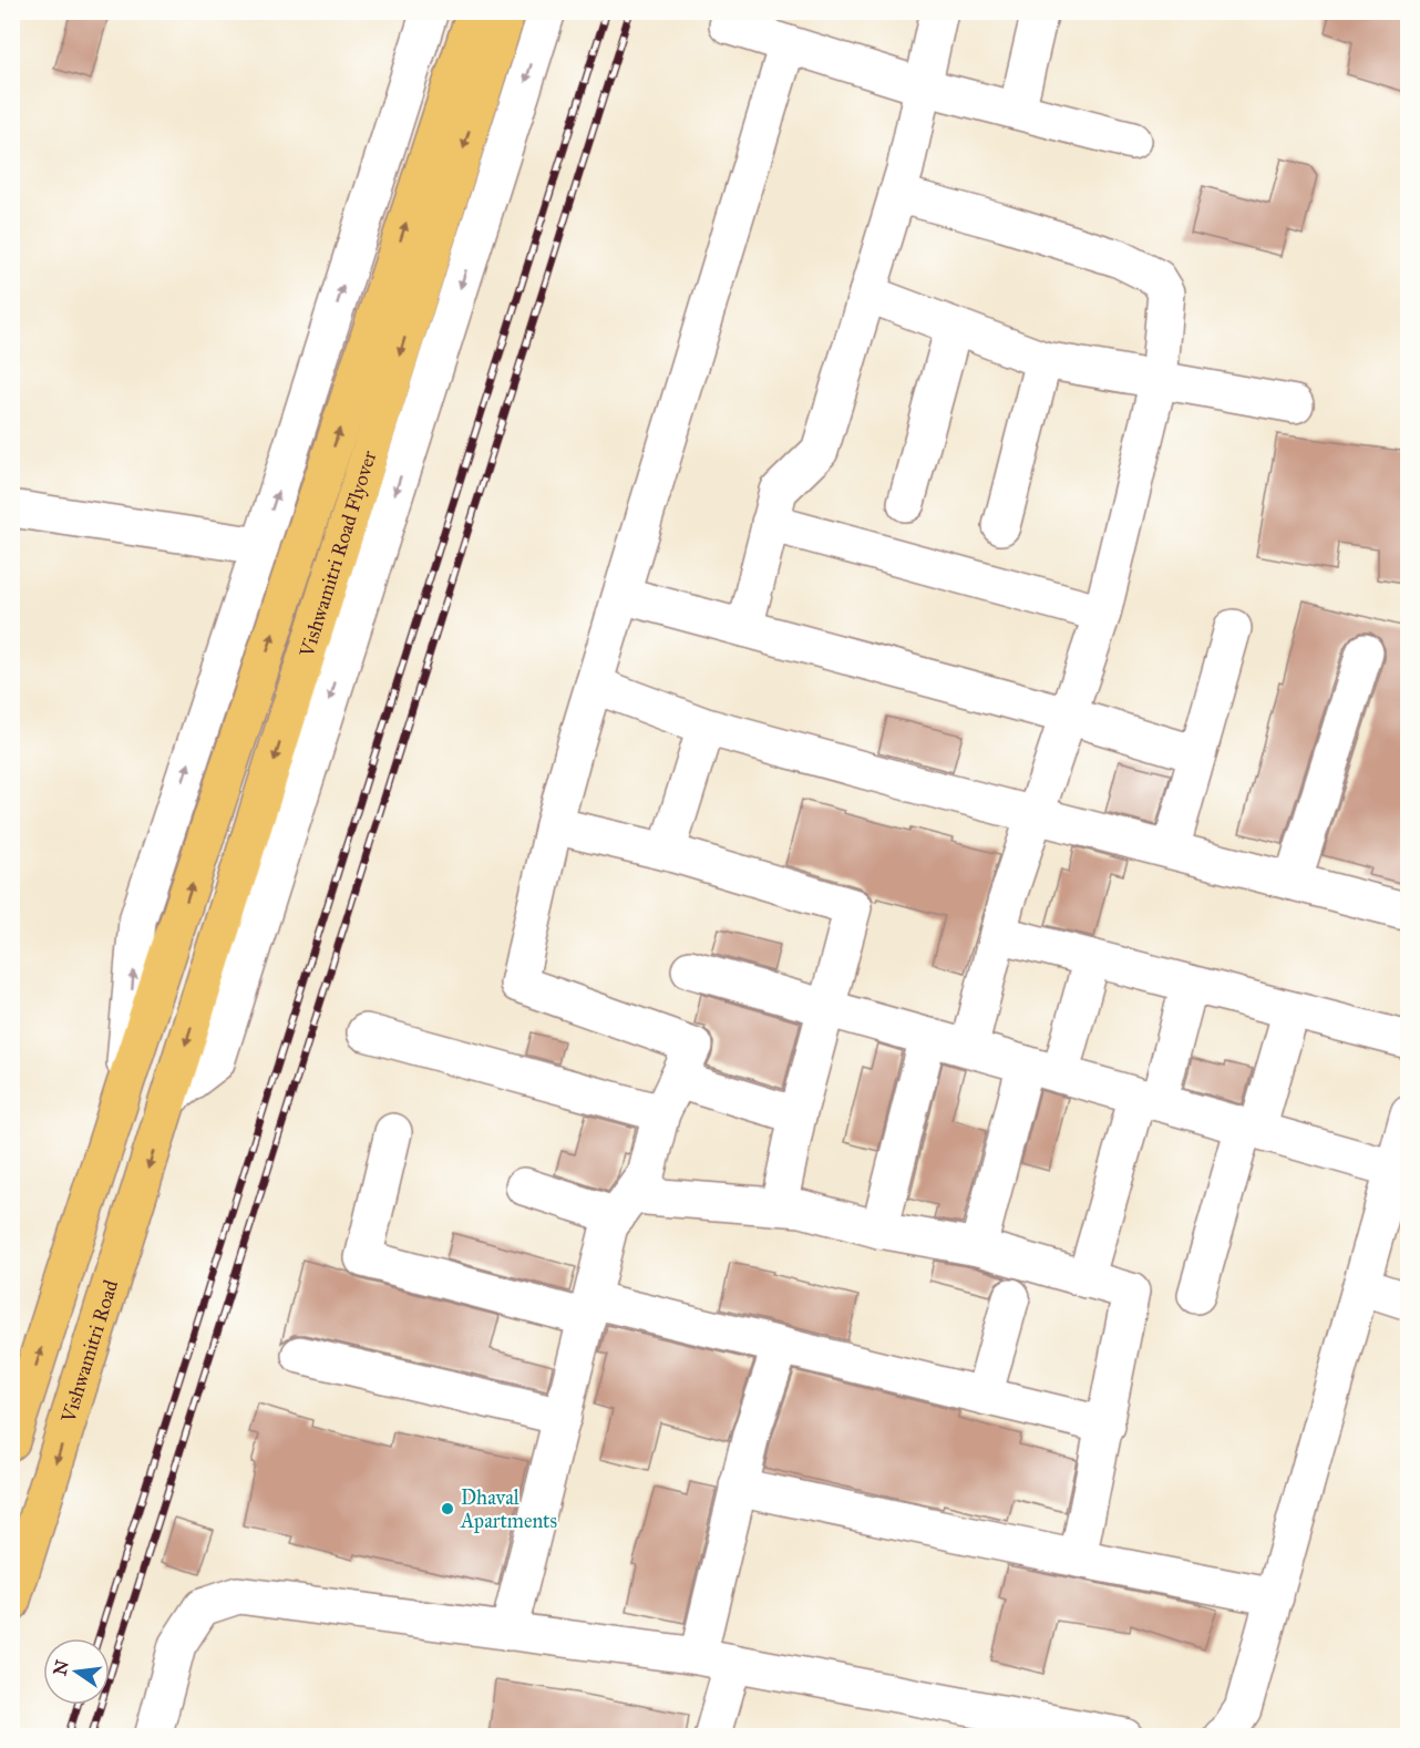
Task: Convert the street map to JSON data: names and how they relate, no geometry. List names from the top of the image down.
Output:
{
  "streets": {
    "main road": ["Vishwamitri Road Flyover", "Vishwamitri Road"]
  },
  "crossings": [
    ["Vishwamitri Road Flyover", "Vishwamitri Road"]
  ],
  "places": ["Dhaval Apartments"],
  "north": "left"
}
